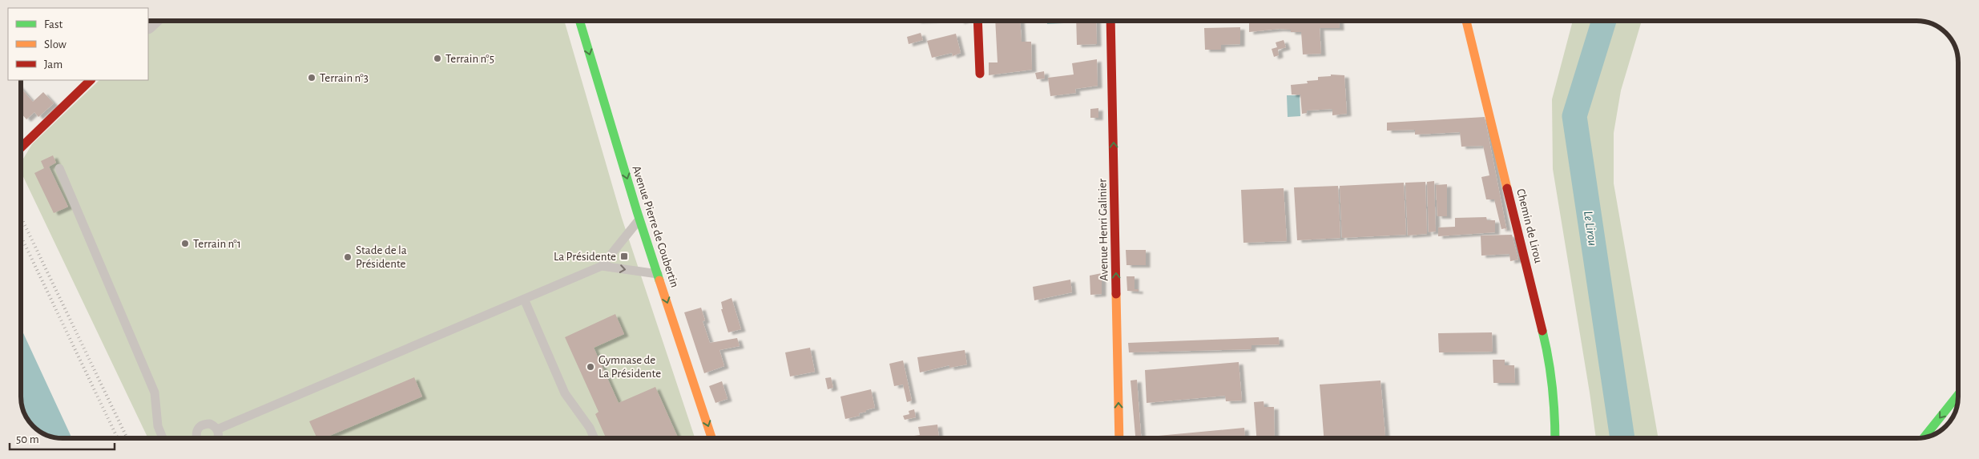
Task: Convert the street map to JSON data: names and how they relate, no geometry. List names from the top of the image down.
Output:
{
  "streets": {
    "main road": ["Chemin de Lirou", "Avenue Pierre de Coubertin", "Avenue Henri Galinier"]
  },
  "one_way": ["Avenue Pierre de Coubertin", "Avenue Henri Galinier"],
  "water": ["Le Lirou"],
  "places": {
    "other": [
      "Terrain n°5",
      "Terrain n°3",
      "Terrain n°1",
      "Stade de la Présidente",
      "Gymnase de La Présidente"
    ],
    "transit": ["La Présidente"]
  },
  "legend": ["Fast", "Slow", "Jam"],
  "scale_bar": "50 m"
}
